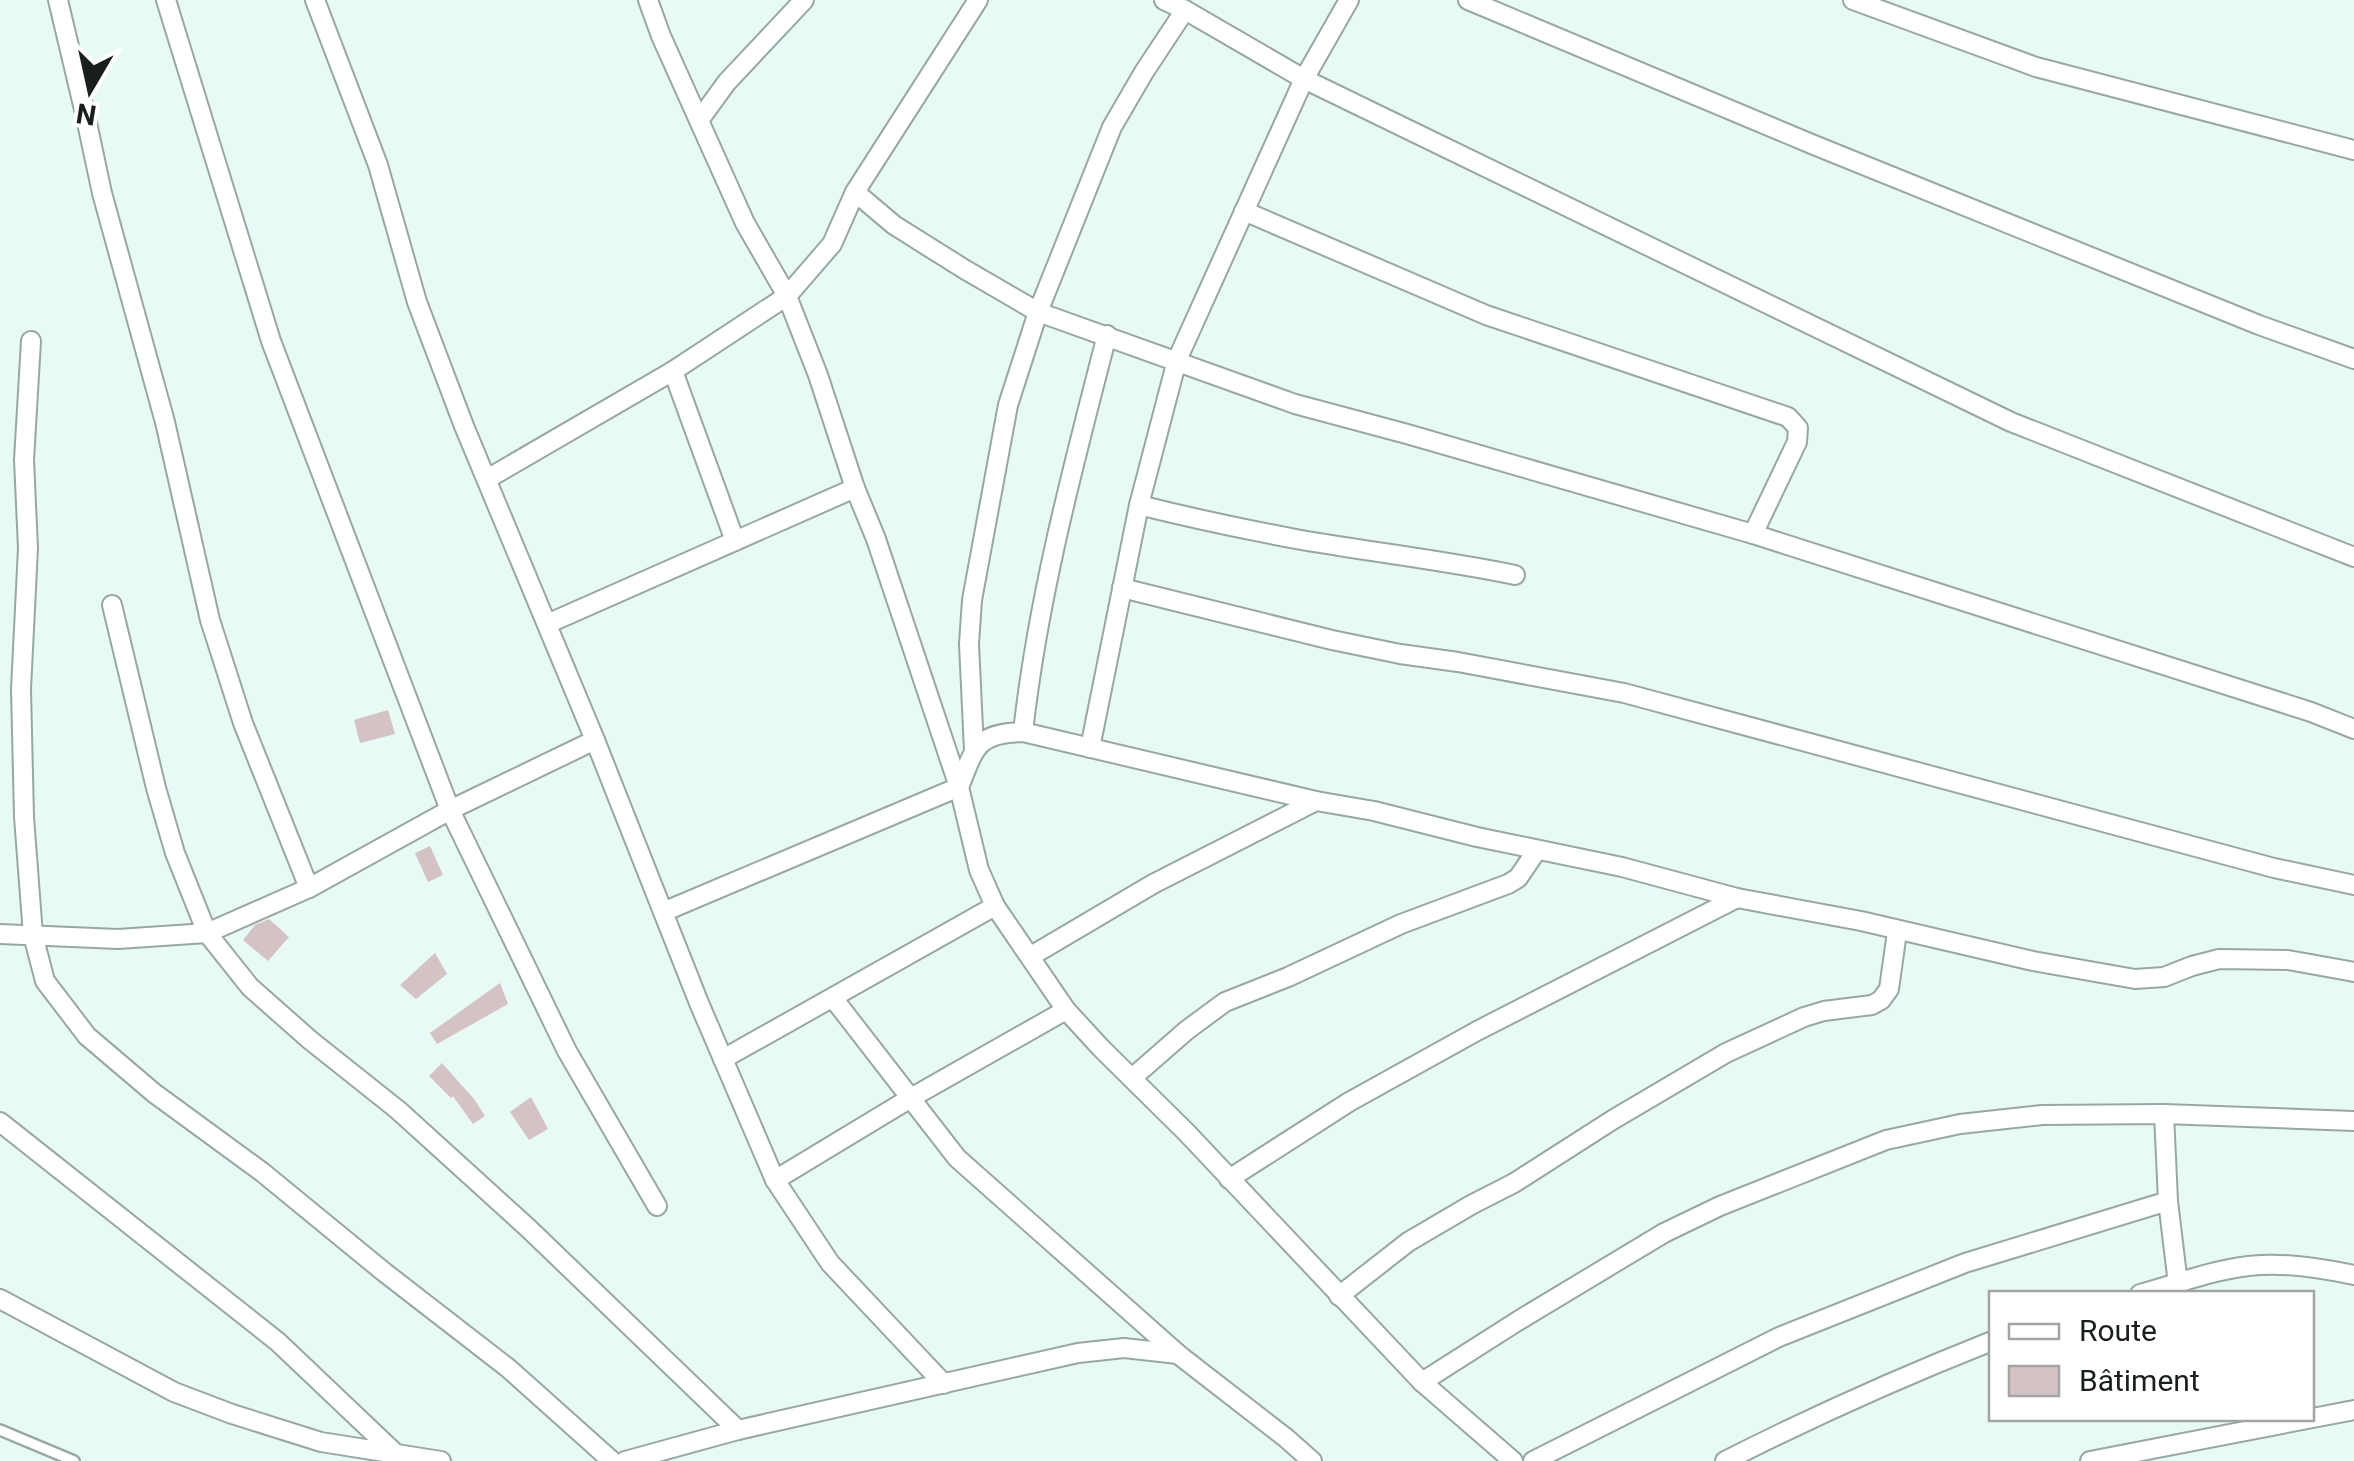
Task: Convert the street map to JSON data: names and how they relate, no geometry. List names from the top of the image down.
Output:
{
  "legend": ["Route", "Bâtiment"],
  "north": "bottom"
}
